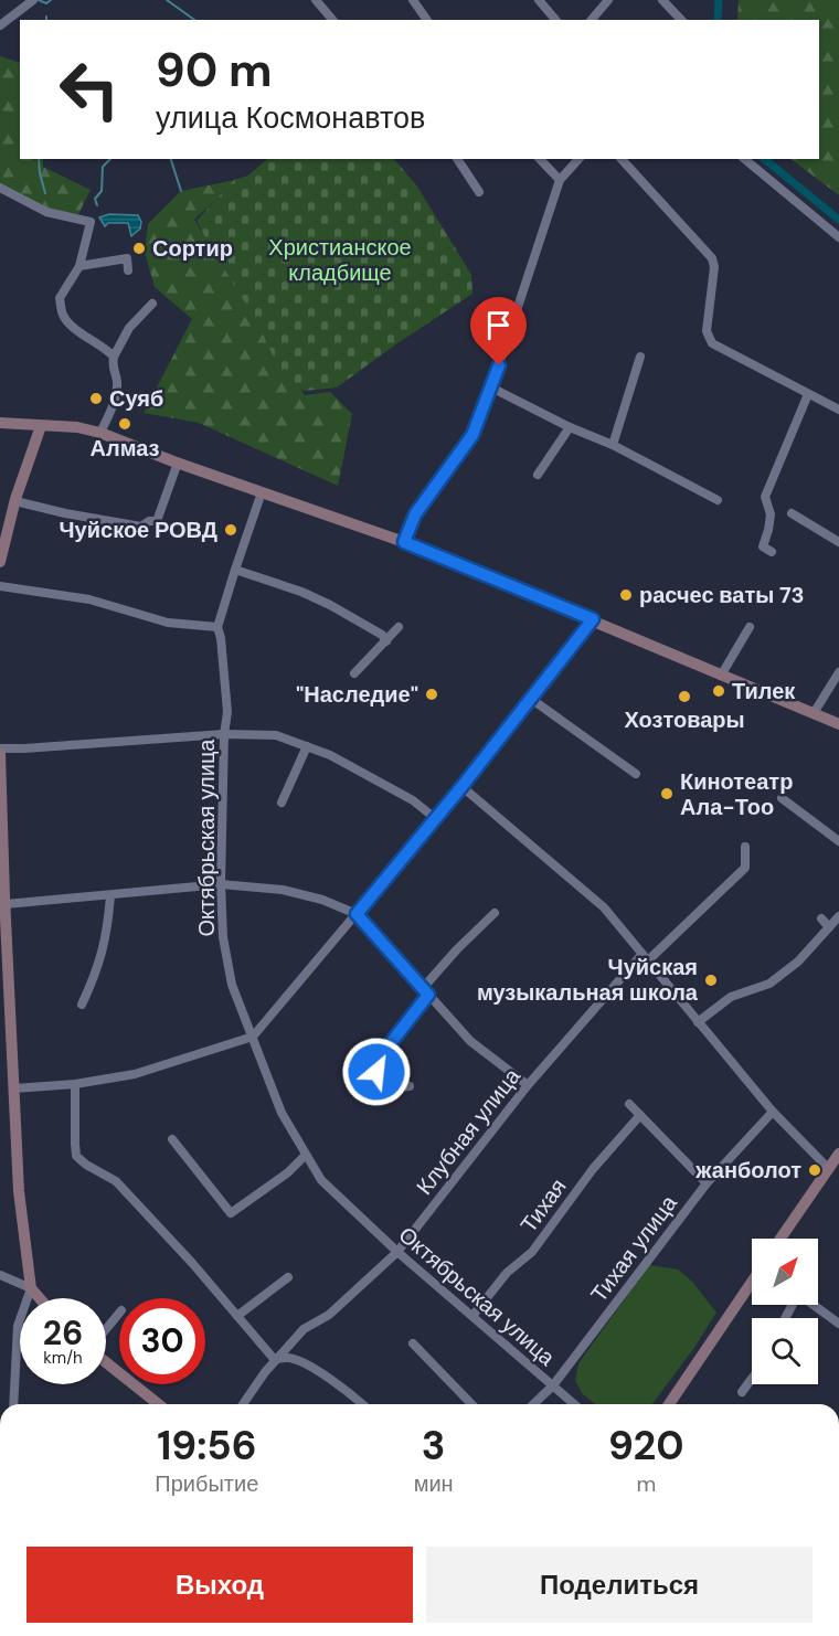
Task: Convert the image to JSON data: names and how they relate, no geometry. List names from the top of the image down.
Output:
{
  "streets": {
    "street": [
      "Октябрьская улица",
      "Клубная улица",
      "Тихая",
      "Тихая улица"
    ]
  },
  "crossings": [
    ["Октябрьская улица", "Клубная улица"],
    ["Октябрьская улица", "Тихая"],
    ["Октябрьская улица", "Тихая улица"]
  ],
  "parks": ["Христианское кладбище"],
  "places": [
    "Сортир",
    "Суяб",
    "Алмаз",
    "Чуйское РОВД",
    "расчес ваты 73",
    "Тилек",
    "\"Наследие\"",
    "Хозтовары",
    "Кинотеатр Ала-Тоо",
    "Чуйская музыкальная школа",
    "жанболот"
  ],
  "north": "top right",
  "page": {
    "turn": ["90 m", "улица Космонавтов"],
    "speed": "26 km/h",
    "limit": "30",
    "eta": [
      "19:56",
      "Прибытие",
      "3",
      "мин",
      "920",
      "m"
    ],
    "buttons": ["Выход", "Поделиться"]
  }
}
